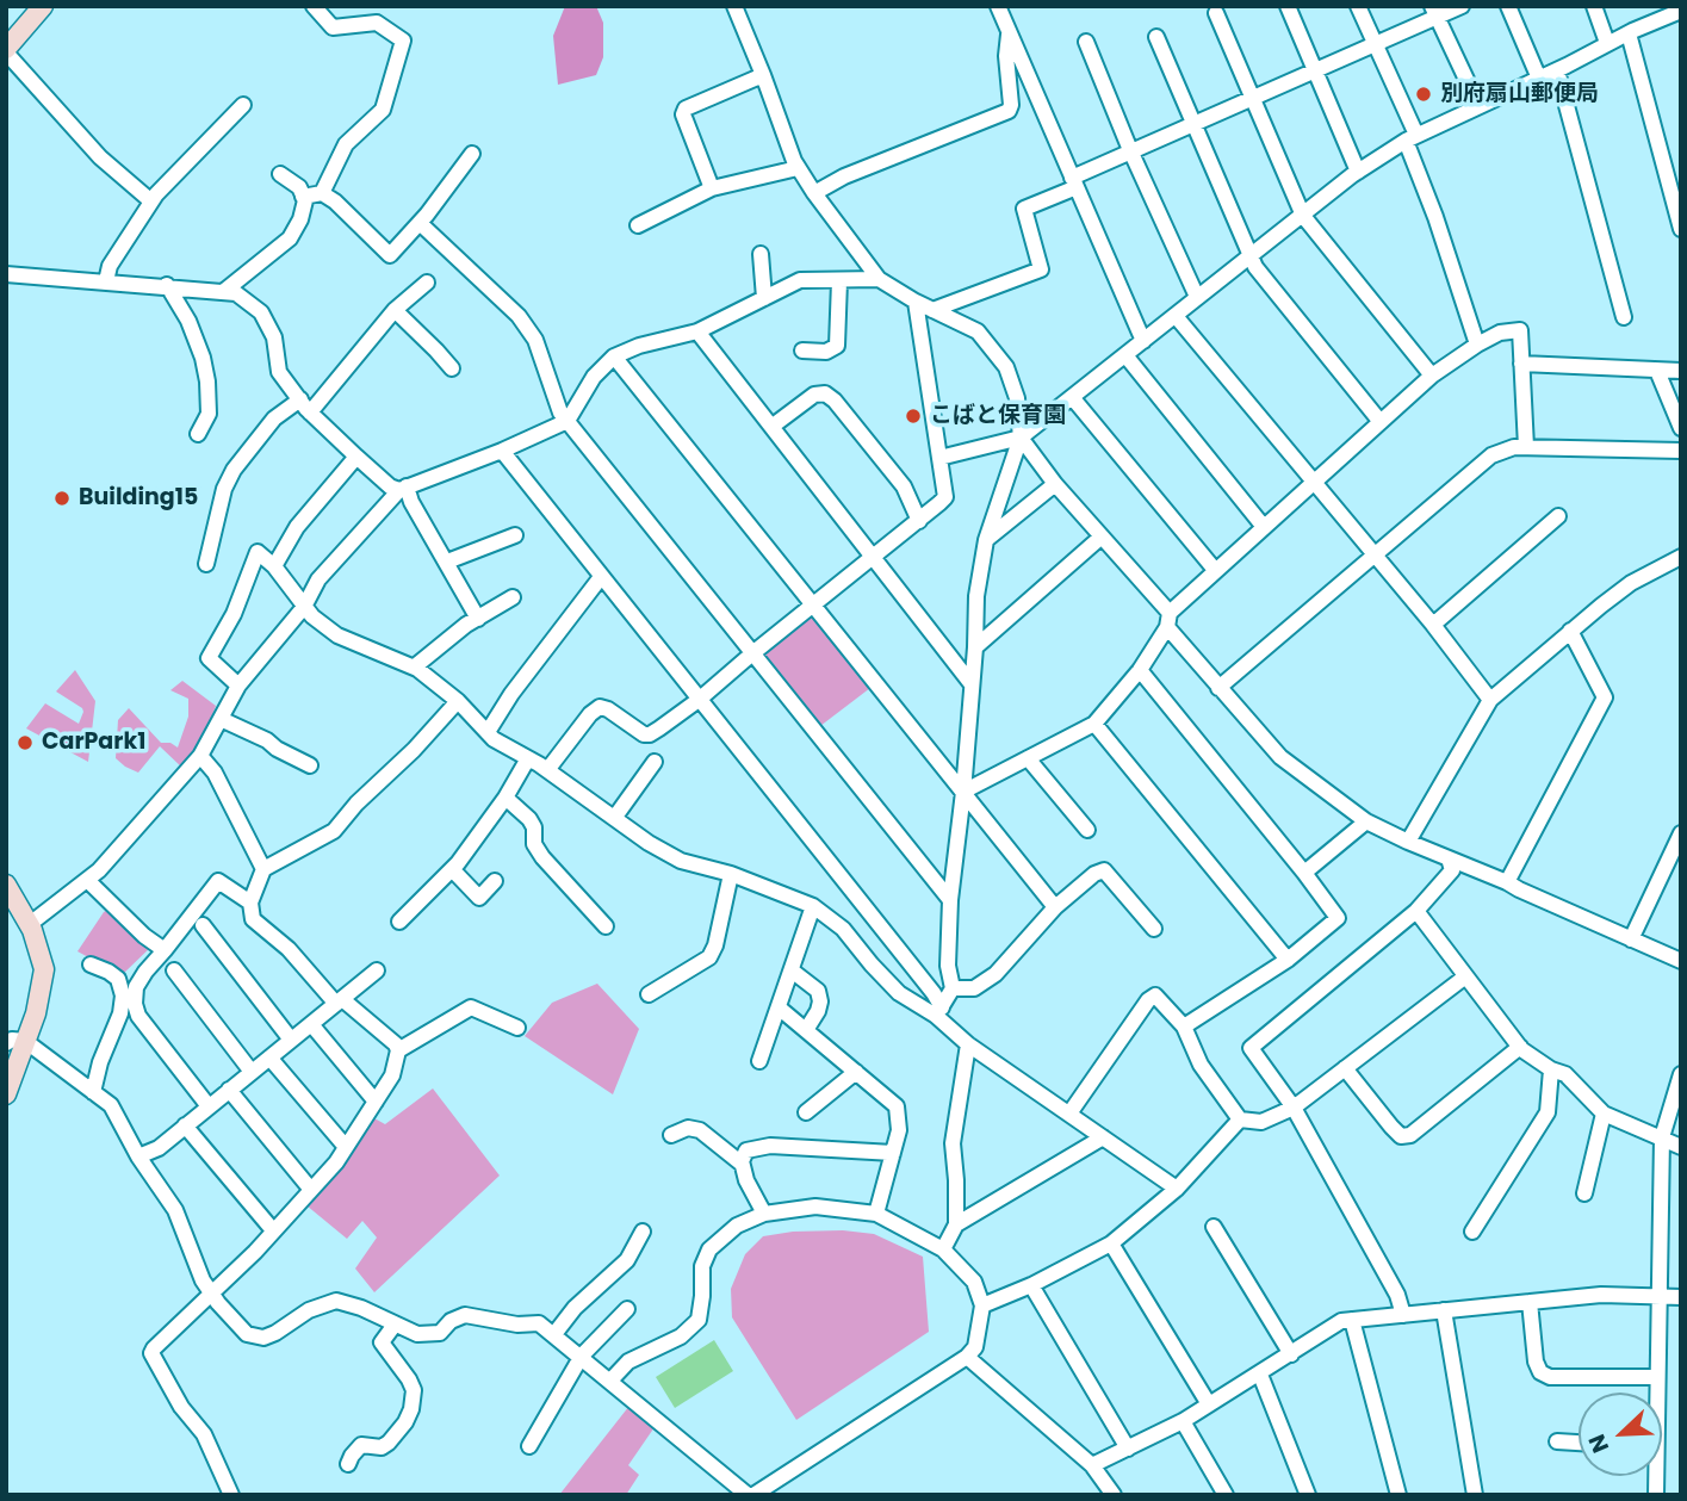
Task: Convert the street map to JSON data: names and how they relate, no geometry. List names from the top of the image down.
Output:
{
  "places": [
    "別府扇山郵便局",
    "こばと保育園",
    "Building15",
    "CarPark1"
  ],
  "north": "bottom left"
}
